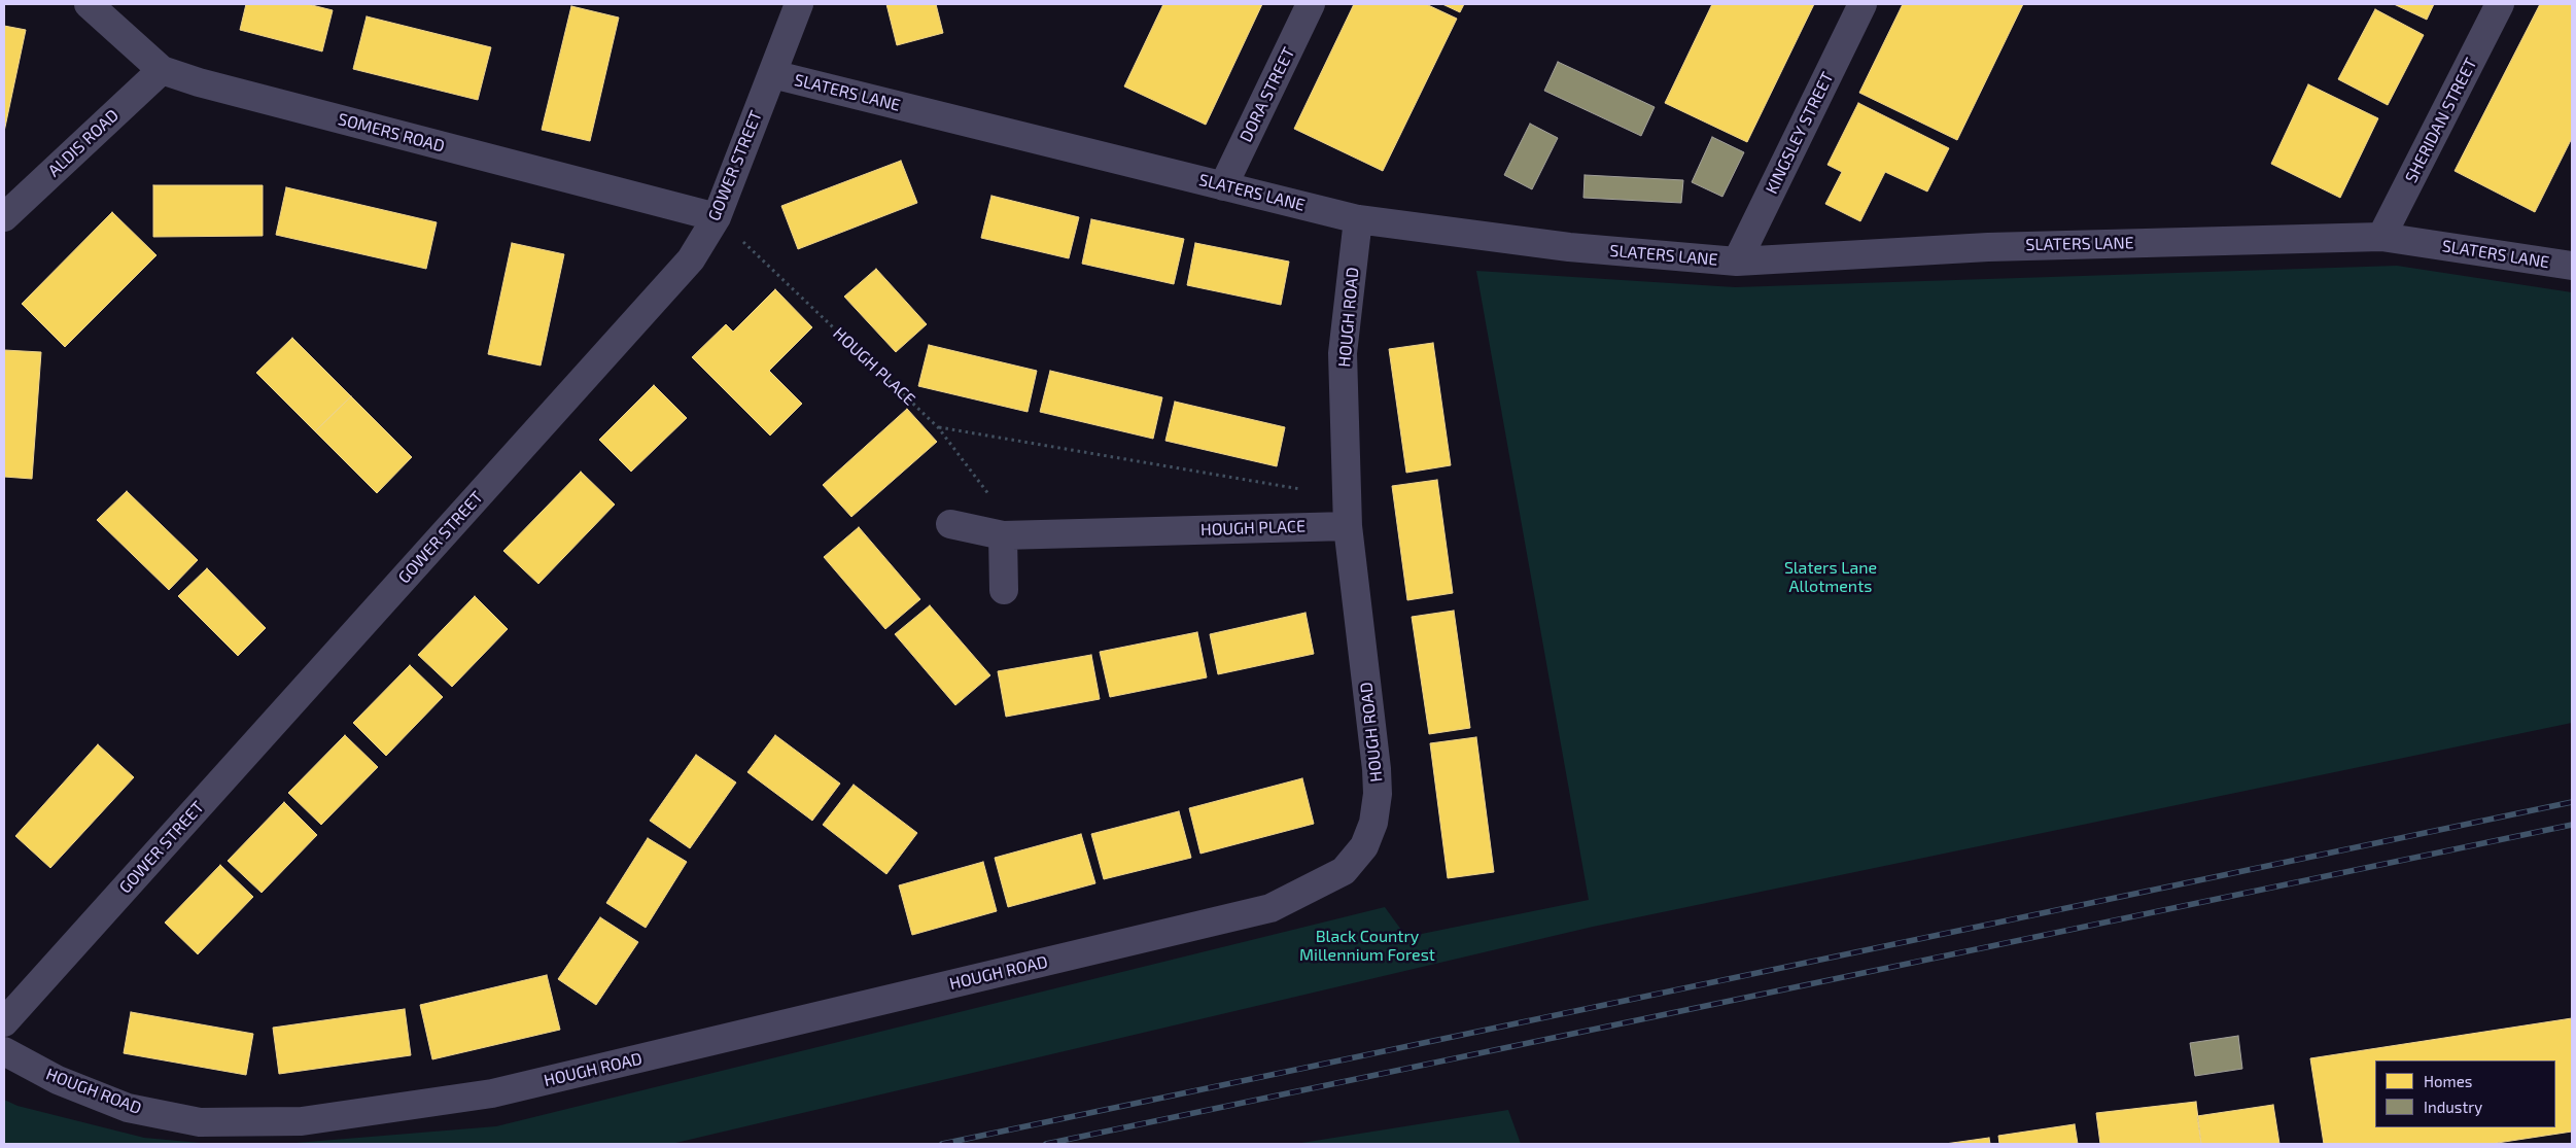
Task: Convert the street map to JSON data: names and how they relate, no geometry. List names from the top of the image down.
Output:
{
  "streets": {
    "street": [
      "SLATERS LANE",
      "DORA STREET",
      "SHERIDAN STREET",
      "SOMERS ROAD",
      "KINGSLEY STREET",
      "ALDIS ROAD",
      "GOWER STREET",
      "HOUGH ROAD",
      "HOUGH PLACE"
    ]
  },
  "crossings": [
    ["SLATERS LANE", "DORA STREET"],
    ["SLATERS LANE", "SHERIDAN STREET"],
    ["SLATERS LANE", "KINGSLEY STREET"],
    ["SLATERS LANE", "GOWER STREET"],
    ["SLATERS LANE", "HOUGH ROAD"],
    ["SOMERS ROAD", "ALDIS ROAD"],
    ["SOMERS ROAD", "GOWER STREET"],
    ["SOMERS ROAD", "HOUGH PLACE"],
    ["GOWER STREET", "HOUGH PLACE"],
    ["HOUGH ROAD", "HOUGH PLACE"]
  ],
  "parks": ["Slaters Lane Allotments", "Black Country Millennium Forest"],
  "legend": ["Homes", "Industry"]
}
